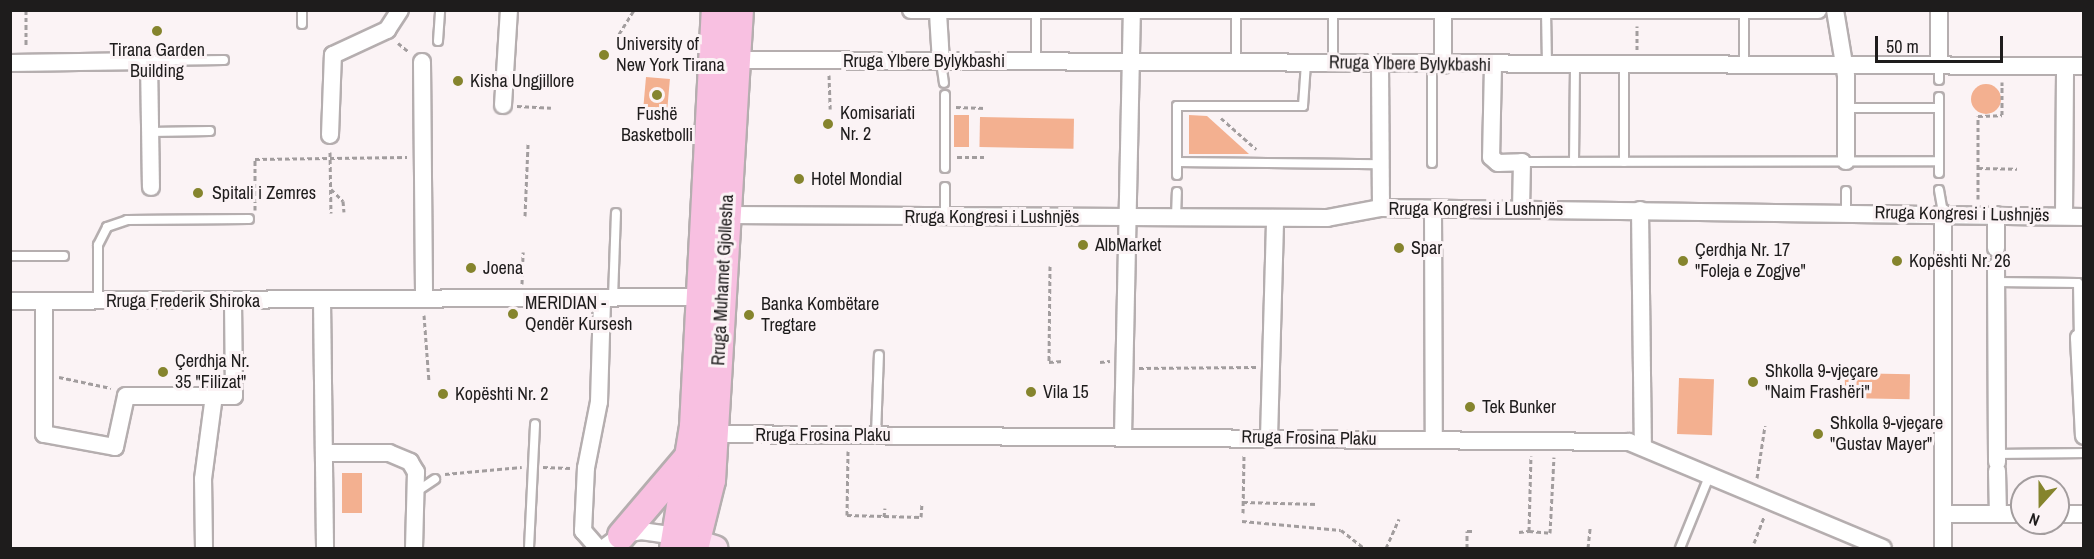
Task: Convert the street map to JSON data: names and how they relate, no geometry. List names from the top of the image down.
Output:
{
  "streets": {
    "main road": ["Rruga Muhamet Gjollesha"],
    "street": [
      "Rruga Ylbere Bylykbashi",
      "Rruga Kongresi i Lushnjës",
      "Rruga Frederik Shiroka",
      "Rruga Frosina Plaku"
    ]
  },
  "crossings": [
    ["Rruga Ylbere Bylykbashi", "Rruga Muhamet Gjollesha"],
    ["Rruga Kongresi i Lushnjës", "Rruga Muhamet Gjollesha"],
    ["Rruga Muhamet Gjollesha", "Rruga Frederik Shiroka"],
    ["Rruga Muhamet Gjollesha", "Rruga Frosina Plaku"]
  ],
  "places": [
    "Tirana Garden Building",
    "University of New York Tirana",
    "Kisha Ungjillore",
    "Fushë Basketbolli",
    "Komisariati Nr. 2",
    "Hotel Mondial",
    "Spitali i Zemres",
    "AlbMarket",
    "Spar",
    "Çerdhja Nr. 17 \"Foleja e Zogjve\"",
    "Kopështi Nr. 26",
    "Joena",
    "MERIDIAN - Qendër Kursesh",
    "Banka Kombëtare Tregtare",
    "Çerdhja Nr. 35 \"Filizat\"",
    "Shkolla 9-vjeçare \"Naim Frashëri\"",
    "Vila 15",
    "Kopështi Nr. 2",
    "Tek Bunker",
    "Shkolla 9-vjeçare \"Gustav Mayer\""
  ],
  "scale_bar": "50 m",
  "north": "bottom"
}
